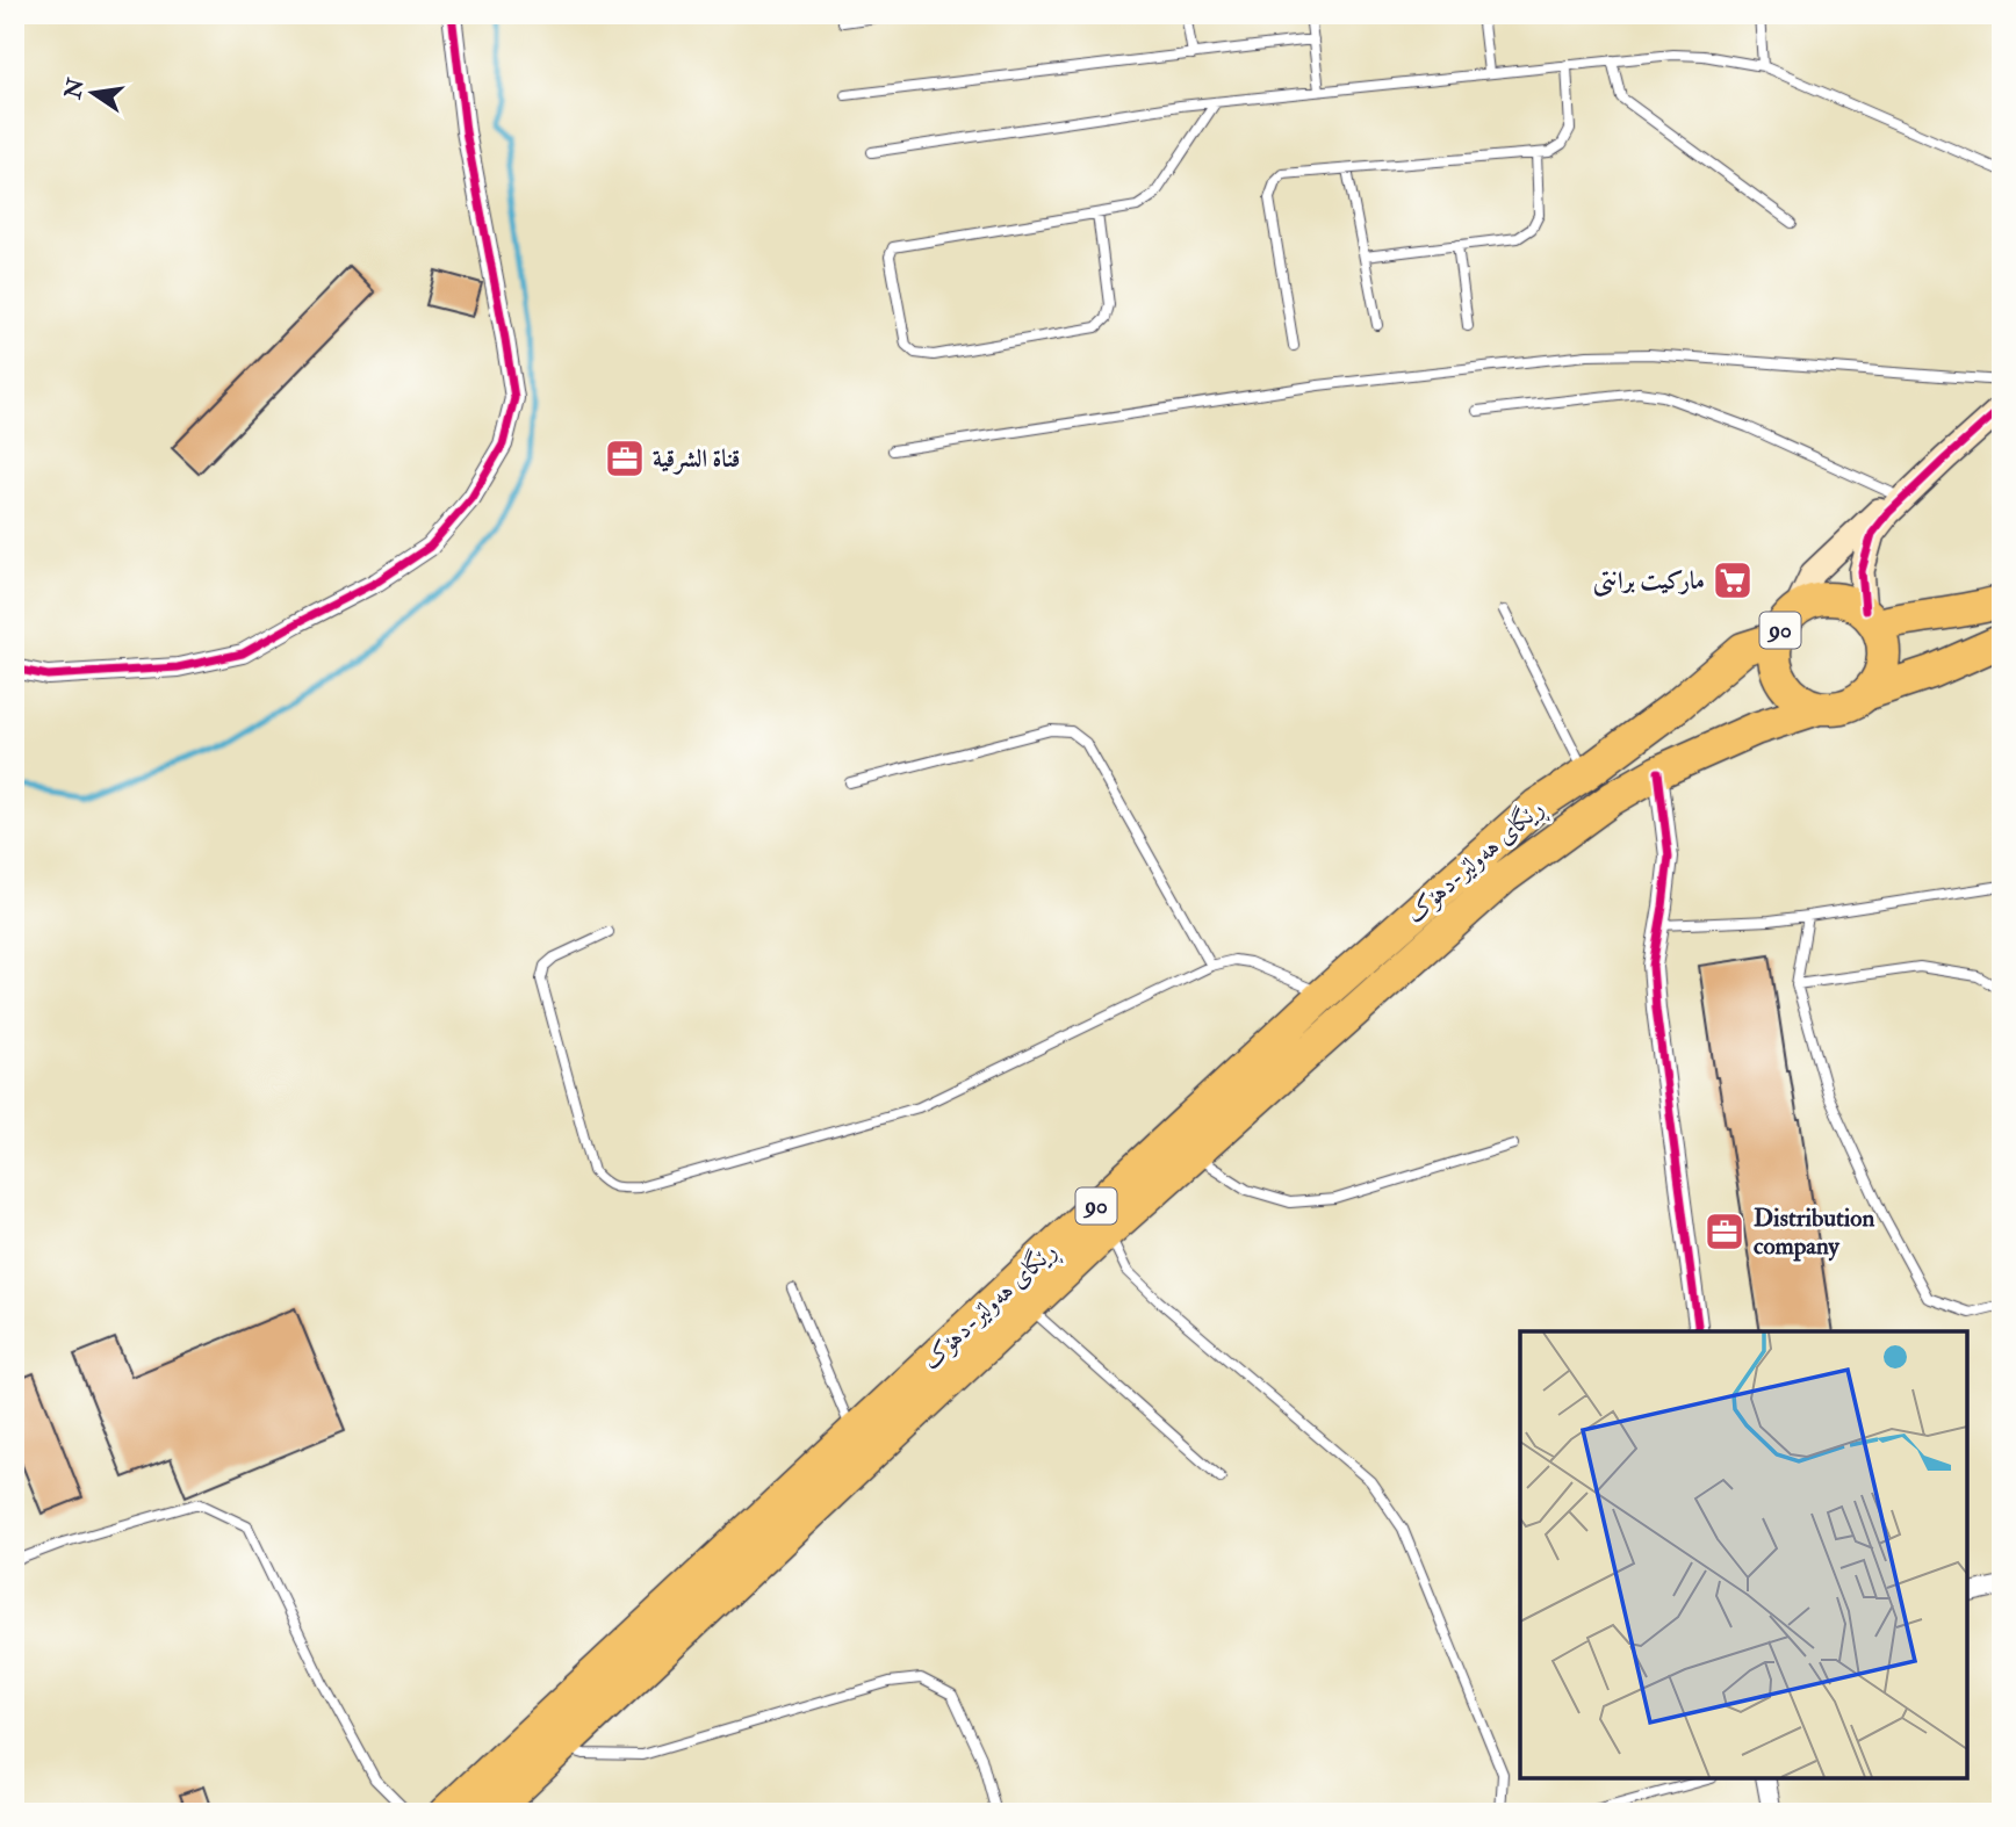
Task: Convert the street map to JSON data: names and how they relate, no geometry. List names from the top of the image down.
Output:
{
  "streets": {
    "highway": ["90", "ڕێگای هەولێر-دهۆک"]
  },
  "crossings": [
    ["90", "ڕێگای هەولێر-دهۆک"]
  ],
  "places": {
    "office": ["قناة الشرقية", "Distribution company"],
    "supermarket": ["مارکیت برانتی"]
  },
  "north": "left"
}
